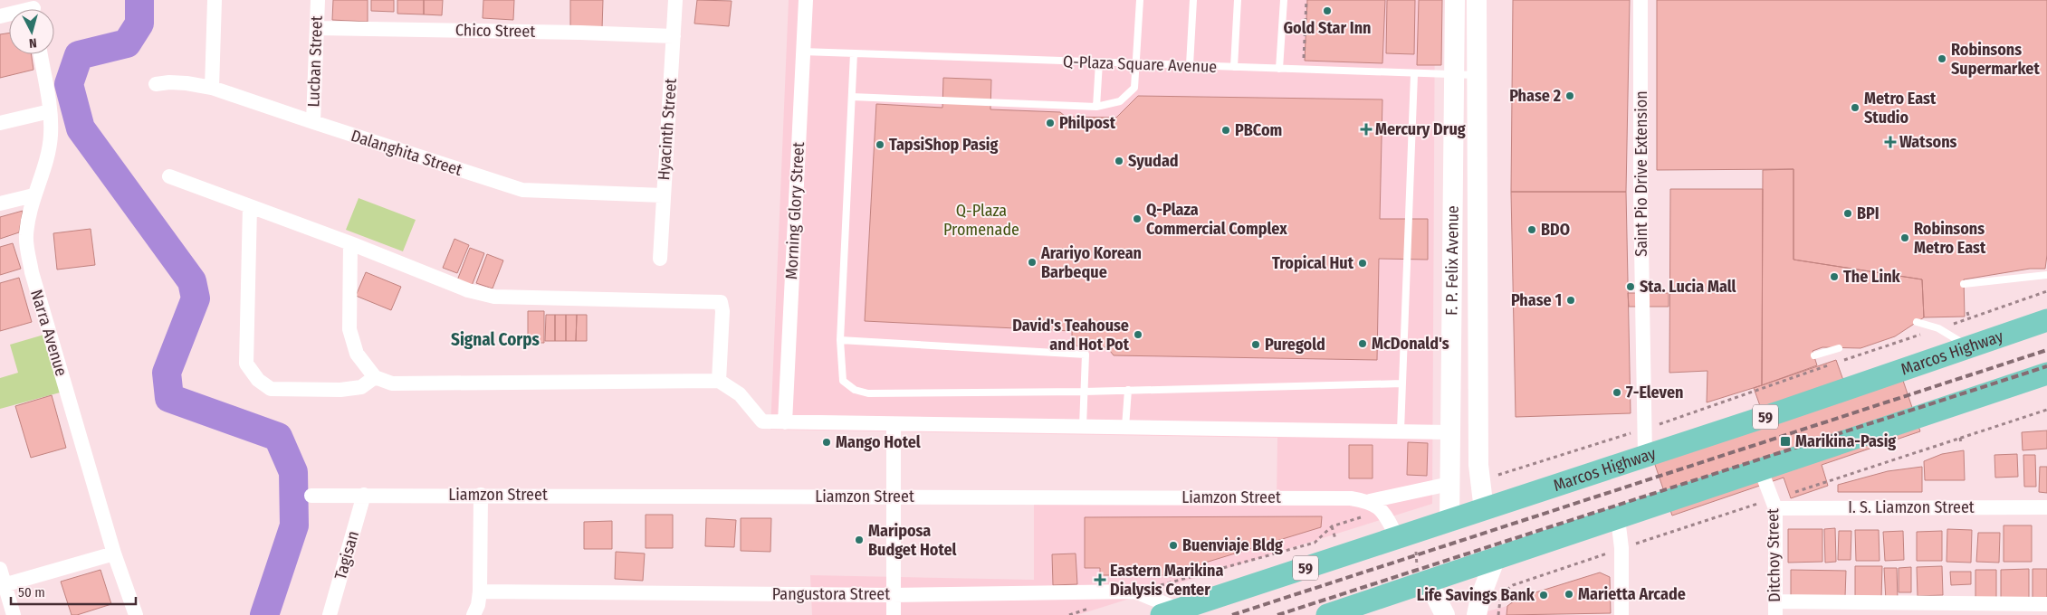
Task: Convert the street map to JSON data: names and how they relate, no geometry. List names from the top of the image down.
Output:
{
  "streets": {
    "main road": ["F. P. Felix Avenue", "Marcos Highway", "59"],
    "street": [
      "Chico Street",
      "Lucban Street",
      "Hyacinth Street",
      "Dalanghita Street",
      "Saint Pio Drive Extension",
      "Morning Glory Street",
      "Narra Avenue",
      "Liamzon Street",
      "I. S. Liamzon Street",
      "Tagisan",
      "Ditchoy Street",
      "Pangustora Street"
    ],
    "lane": ["Q-Plaza Square Avenue"]
  },
  "crossings": [
    ["Chico Street", "Lucban Street"],
    ["Chico Street", "Hyacinth Street"],
    ["Lucban Street", "Dalanghita Street"],
    ["Q-Plaza Square Avenue", "Morning Glory Street"],
    ["Q-Plaza Square Avenue", "F. P. Felix Avenue"],
    ["Hyacinth Street", "Dalanghita Street"],
    ["Saint Pio Drive Extension", "Marcos Highway"],
    ["F. P. Felix Avenue", "Marcos Highway"],
    ["Marcos Highway", "Pangustora Street"],
    ["Liamzon Street", "Tagisan"],
    ["I. S. Liamzon Street", "Ditchoy Street"]
  ],
  "districts": ["Signal Corps"],
  "parks": ["Q-Plaza Promenade"],
  "places": {
    "other": [
      "Gold Star Inn",
      "Robinsons Supermarket",
      "Phase 2",
      "Metro East Studio",
      "Philpost",
      "PBCom",
      "TapsiShop Pasig",
      "Syudad",
      "BPI",
      "Q-Plaza Commercial Complex",
      "BDO",
      "Robinsons Metro East",
      "Arariyo Korean Barbeque",
      "Tropical Hut",
      "The Link",
      "Sta. Lucia Mall",
      "Phase 1",
      "David's Teahouse and Hot Pot",
      "McDonald's",
      "Puregold",
      "7-Eleven",
      "Mango Hotel",
      "Mariposa Budget Hotel",
      "Buenviaje Bldg",
      "Marietta Arcade",
      "Life Savings Bank"
    ],
    "health": ["Mercury Drug", "Watsons", "Eastern Marikina Dialysis Center"],
    "transit": ["Marikina-Pasig"]
  },
  "scale_bar": "50 m",
  "north": "bottom"
}
